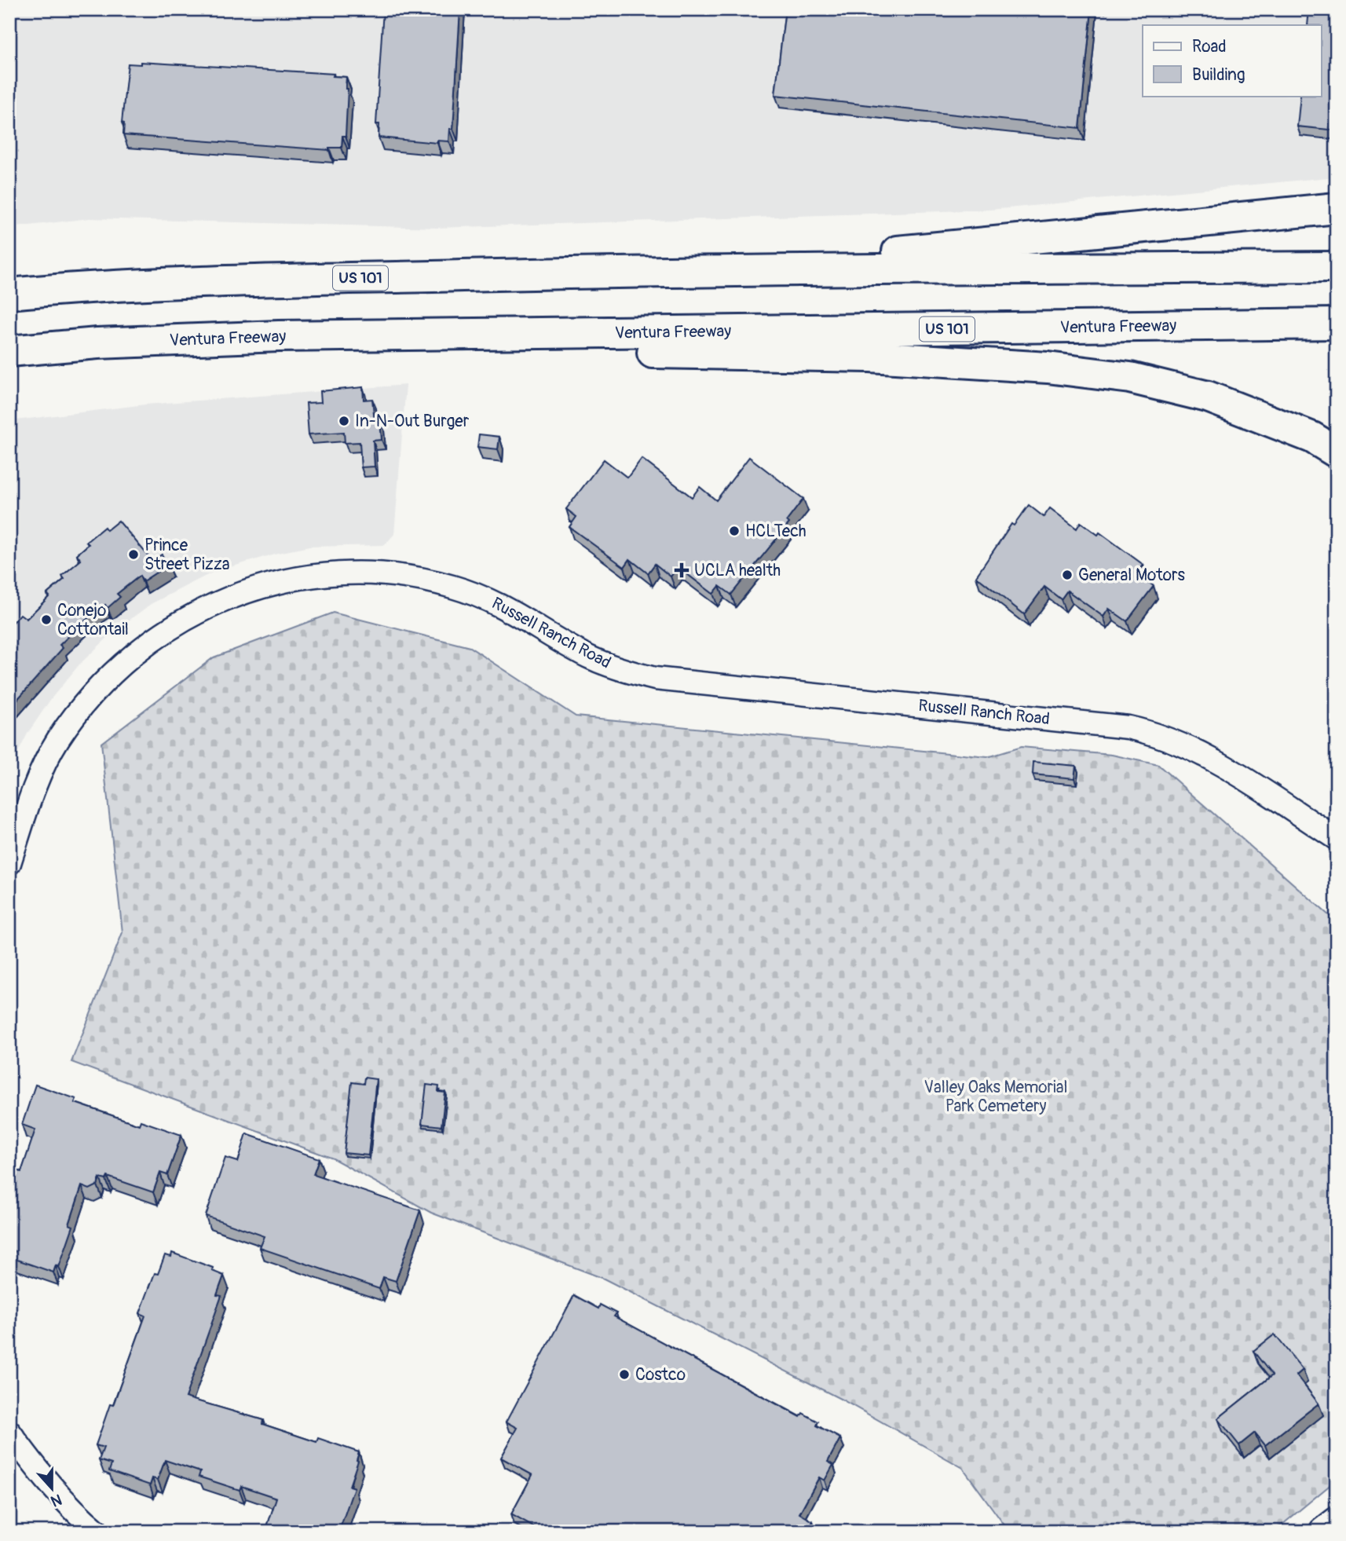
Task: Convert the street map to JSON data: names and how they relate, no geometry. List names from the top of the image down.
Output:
{
  "streets": {
    "highway": ["US 101", "Ventura Freeway"],
    "street": ["Russell Ranch Road"]
  },
  "parks": ["Valley Oaks Memorial Park Cemetery"],
  "places": {
    "other": [
      "In-N-Out Burger",
      "HCLTech",
      "Prince Street Pizza",
      "General Motors",
      "Conejo Cottontail",
      "Costco"
    ],
    "health": ["UCLA health"]
  },
  "legend": ["Road", "Building"],
  "north": "bottom"
}
